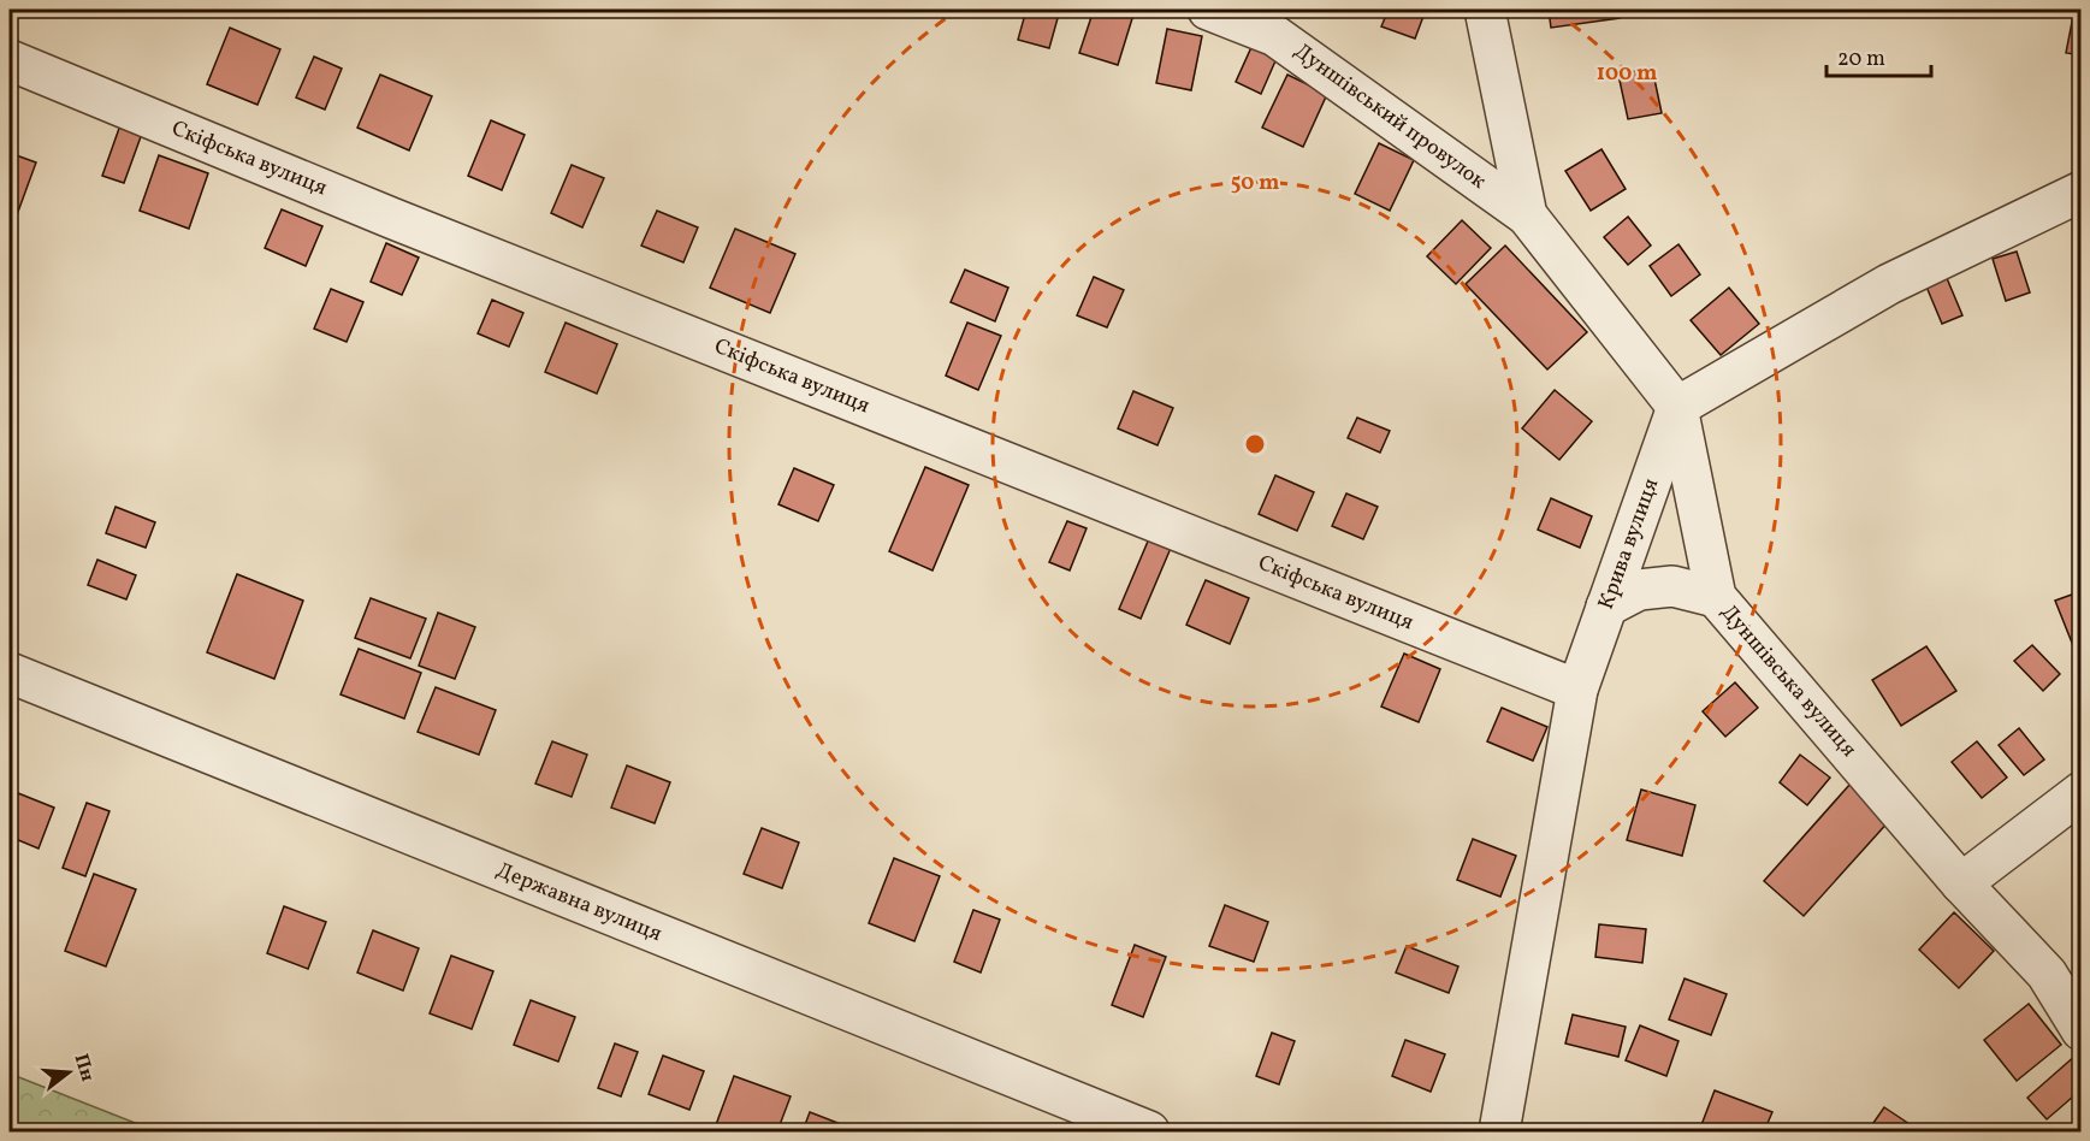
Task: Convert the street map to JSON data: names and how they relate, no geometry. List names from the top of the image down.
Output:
{
  "streets": {
    "street": [
      "Дуншівський провулок",
      "Скіфська вулиця",
      "Крива вулиця",
      "Дуншівська вулиця",
      "Державна вулиця"
    ]
  },
  "crossings": [
    ["Дуншівський провулок", "Дуншівська вулиця"],
    ["Скіфська вулиця", "Крива вулиця"],
    ["Крива вулиця", "Дуншівська вулиця"]
  ],
  "scale_bar": "20 m",
  "north": "right",
  "rings": ["100 m", "50 m"]
}
